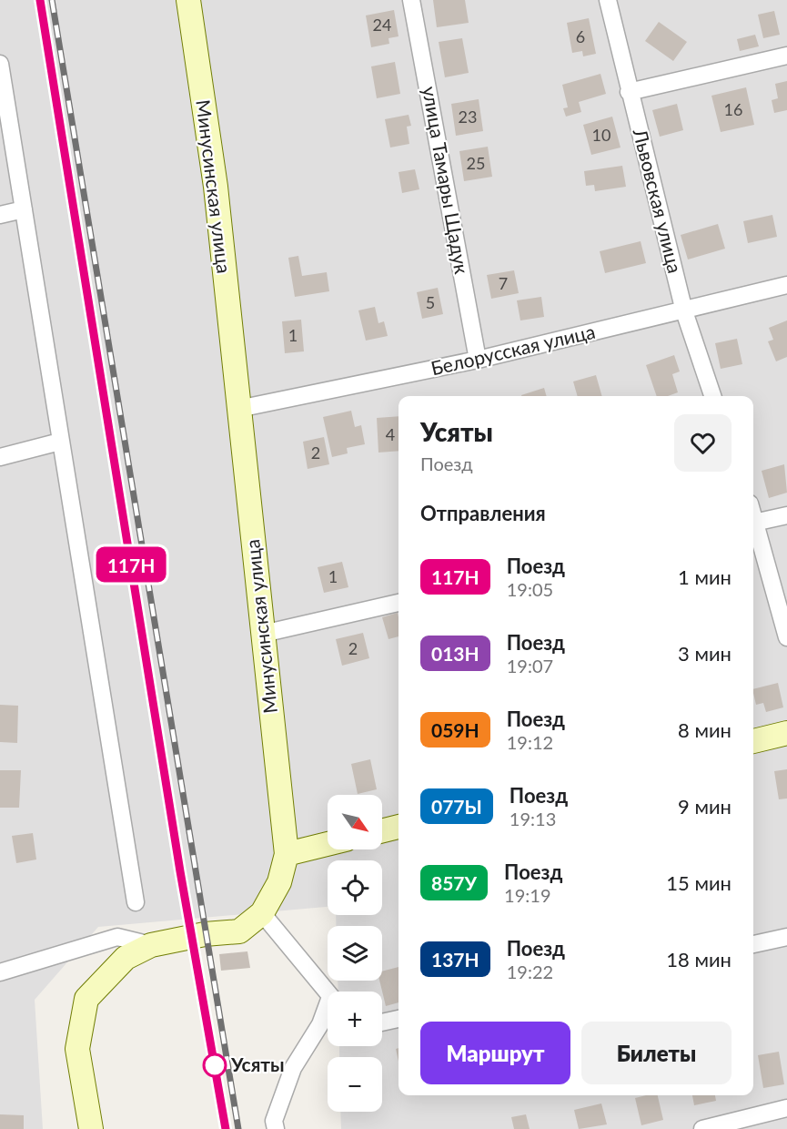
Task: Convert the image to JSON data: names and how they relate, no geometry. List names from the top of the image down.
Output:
{
  "streets": {
    "main road": ["Минусинская улица"],
    "street": ["улица Тамары Щадук", "Львовская улица", "Белорусская улица"]
  },
  "crossings": [
    ["улица Тамары Щадук", "Белорусская улица"],
    ["Минусинская улица", "Белорусская улица"],
    ["Львовская улица", "Белорусская улица"]
  ],
  "places": ["Усяты"],
  "house_numbers": [
    "24",
    "6",
    "16",
    "23",
    "10",
    "25",
    "7",
    "5",
    "1",
    "4",
    "2",
    "1",
    "2"
  ],
  "north": "bottom right",
  "page": {
    "on_map": "117Н",
    "heading": [
      ["Усяты", "Поезд"],
      "Отправления"
    ],
    "list": [
      {
        "mark": "117Н",
        "name": "Поезд",
        "note": "19:05",
        "value": "1 мин"
      },
      {
        "mark": "013Н",
        "name": "Поезд",
        "note": "19:07",
        "value": "3 мин"
      },
      {
        "mark": "059Н",
        "name": "Поезд",
        "note": "19:12",
        "value": "8 мин"
      },
      {
        "mark": "077Ы",
        "name": "Поезд",
        "note": "19:13",
        "value": "9 мин"
      },
      {
        "mark": "857У",
        "name": "Поезд",
        "note": "19:19",
        "value": "15 мин"
      },
      {
        "mark": "137Н",
        "name": "Поезд",
        "note": "19:22",
        "value": "18 мин"
      }
    ],
    "map_buttons": ["+", "−"],
    "buttons": ["Маршрут", "Билеты"]
  }
}
